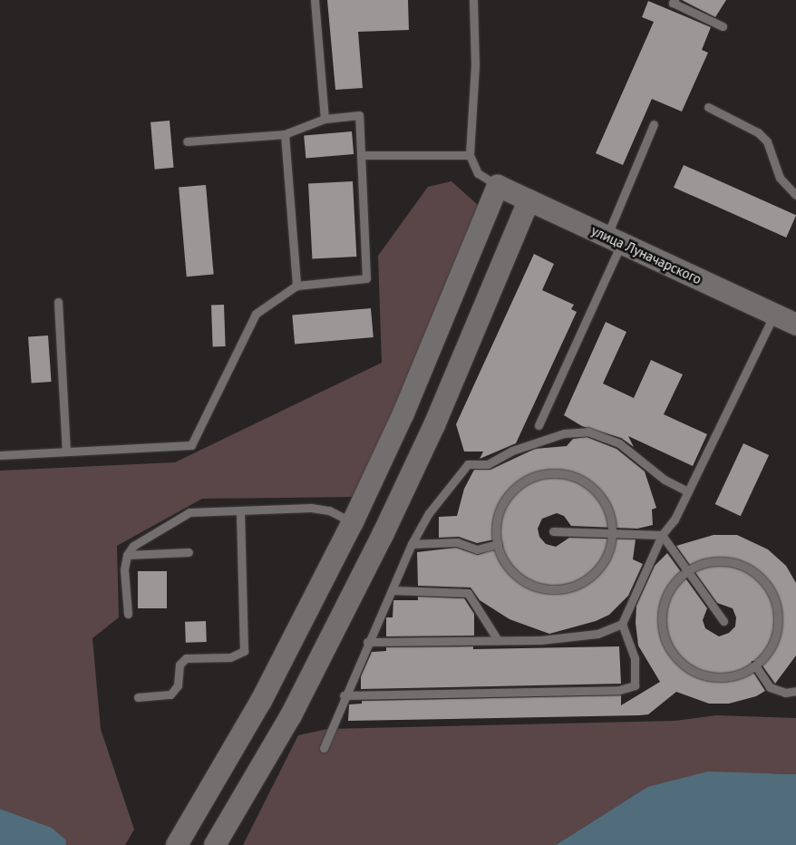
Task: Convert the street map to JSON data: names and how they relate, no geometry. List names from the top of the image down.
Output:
{
  "streets": {
    "main road": ["улица Луначарского"]
  }
}
